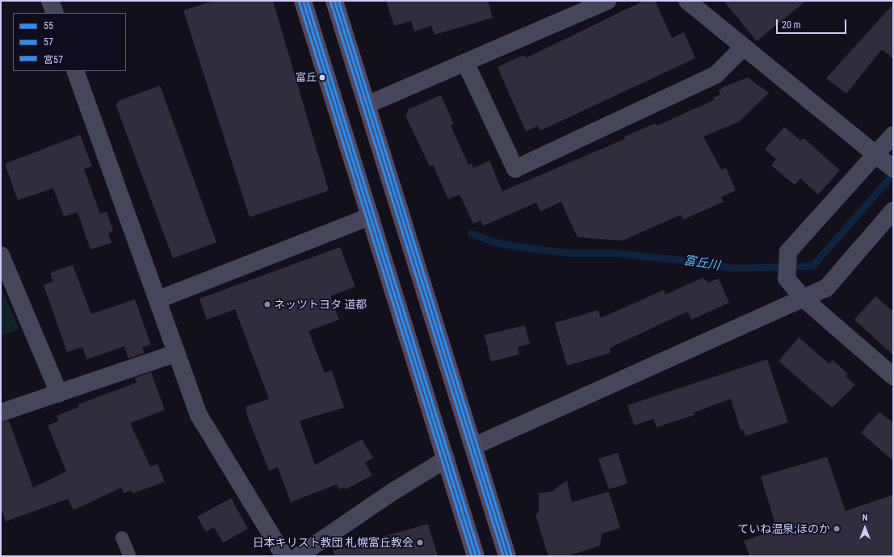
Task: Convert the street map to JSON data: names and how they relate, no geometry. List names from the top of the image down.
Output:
{
  "water": ["富丘川"],
  "places": [
    "富丘",
    "ネッツトヨタ 道都",
    "ていね温泉;ほのか",
    "日本キリスト教団 札幌富丘教会"
  ],
  "lines": ["transit line 55", "transit line 宮57", "transit line 57"],
  "legend": ["55", "57", "宮57"],
  "scale_bar": "20 m",
  "north": "top"
}
